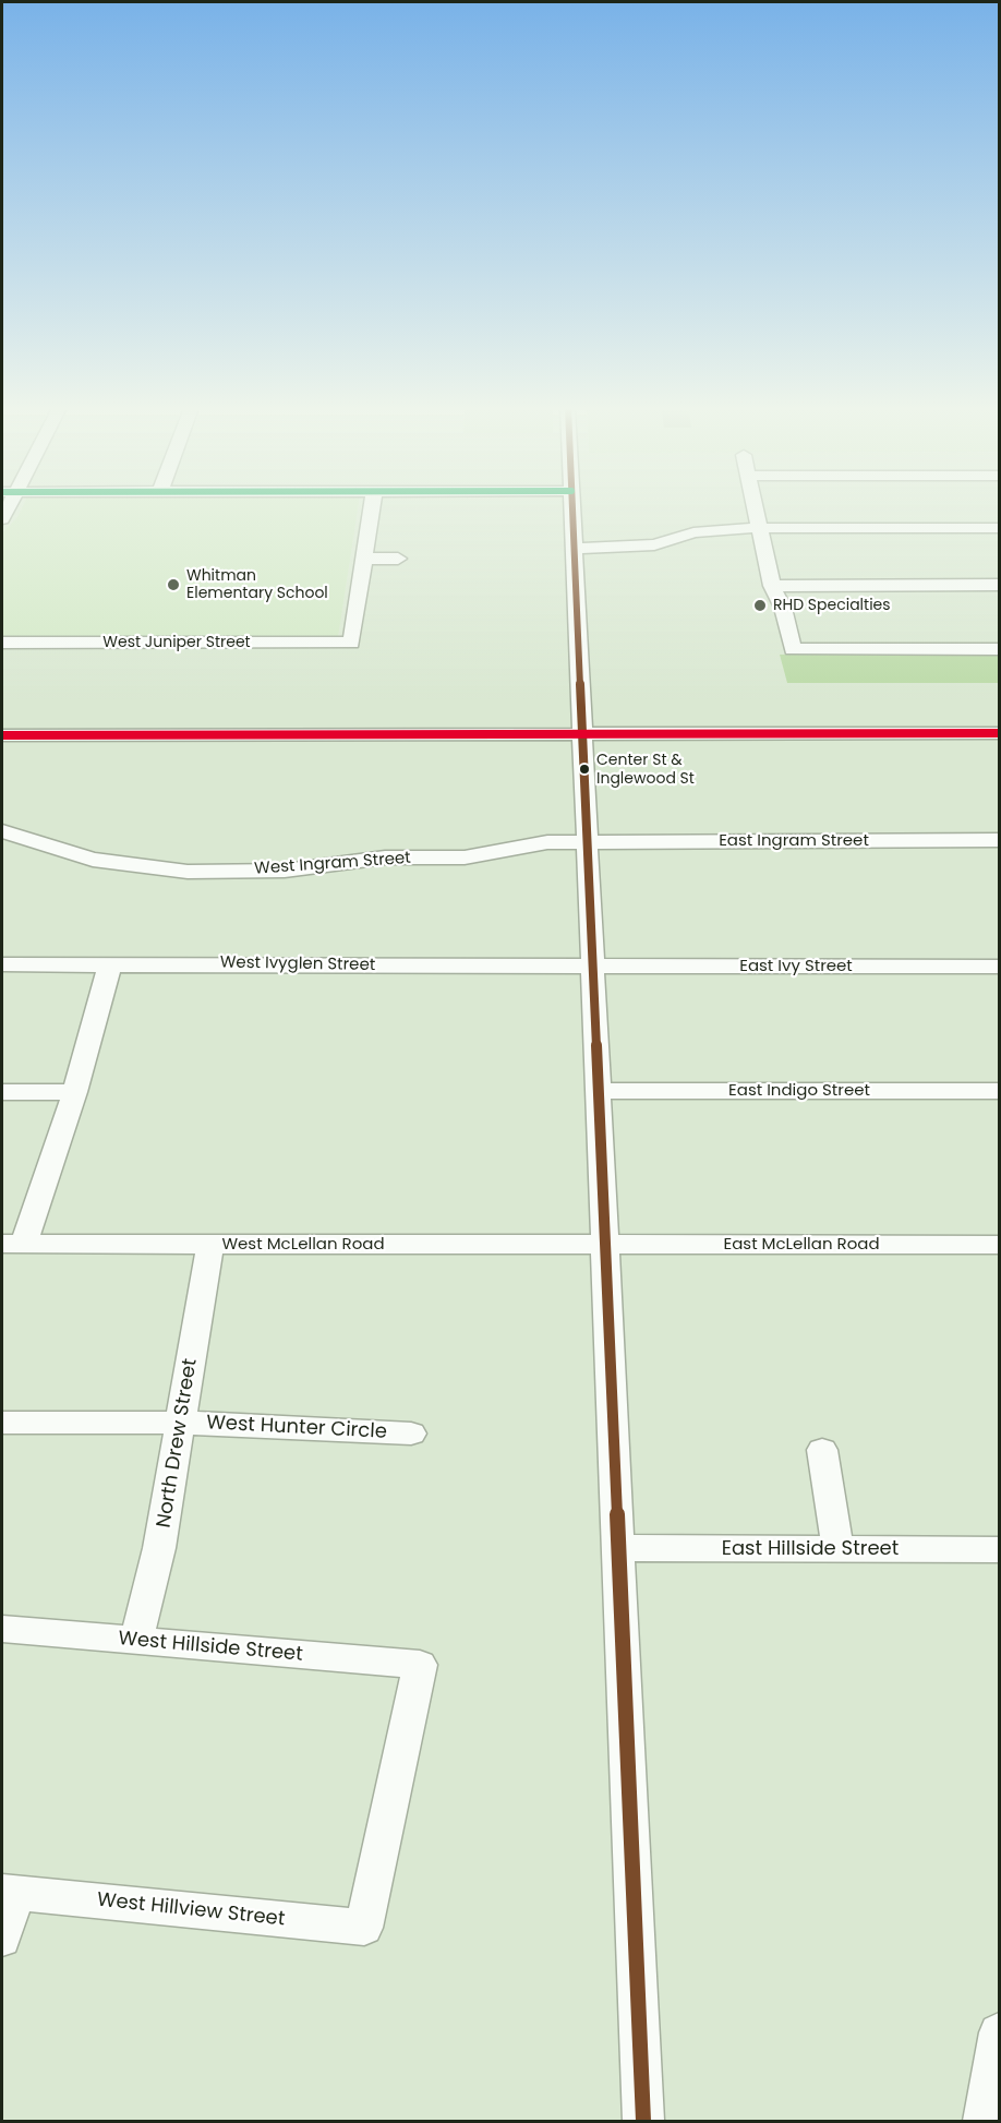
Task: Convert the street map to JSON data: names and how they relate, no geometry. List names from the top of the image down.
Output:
{
  "streets": {
    "street": [
      "West Juniper Street",
      "East Ingram Street",
      "West Ingram Street",
      "West Ivyglen Street",
      "East Ivy Street",
      "East Indigo Street",
      "West McLellan Road",
      "East McLellan Road",
      "West Hunter Circle",
      "North Drew Street",
      "East Hillside Street",
      "West Hillside Street",
      "West Hillview Street"
    ]
  },
  "crossings": [
    ["East Ingram Street", "West Ingram Street"],
    ["West Ivyglen Street", "East Ivy Street"],
    ["West McLellan Road", "East McLellan Road"],
    ["West McLellan Road", "North Drew Street"],
    ["West Hunter Circle", "North Drew Street"],
    ["North Drew Street", "West Hillside Street"],
    ["West Hillside Street", "West Hillview Street"]
  ],
  "places": ["Whitman Elementary School", "RHD Specialties", "Center St & Inglewood St"]
}
